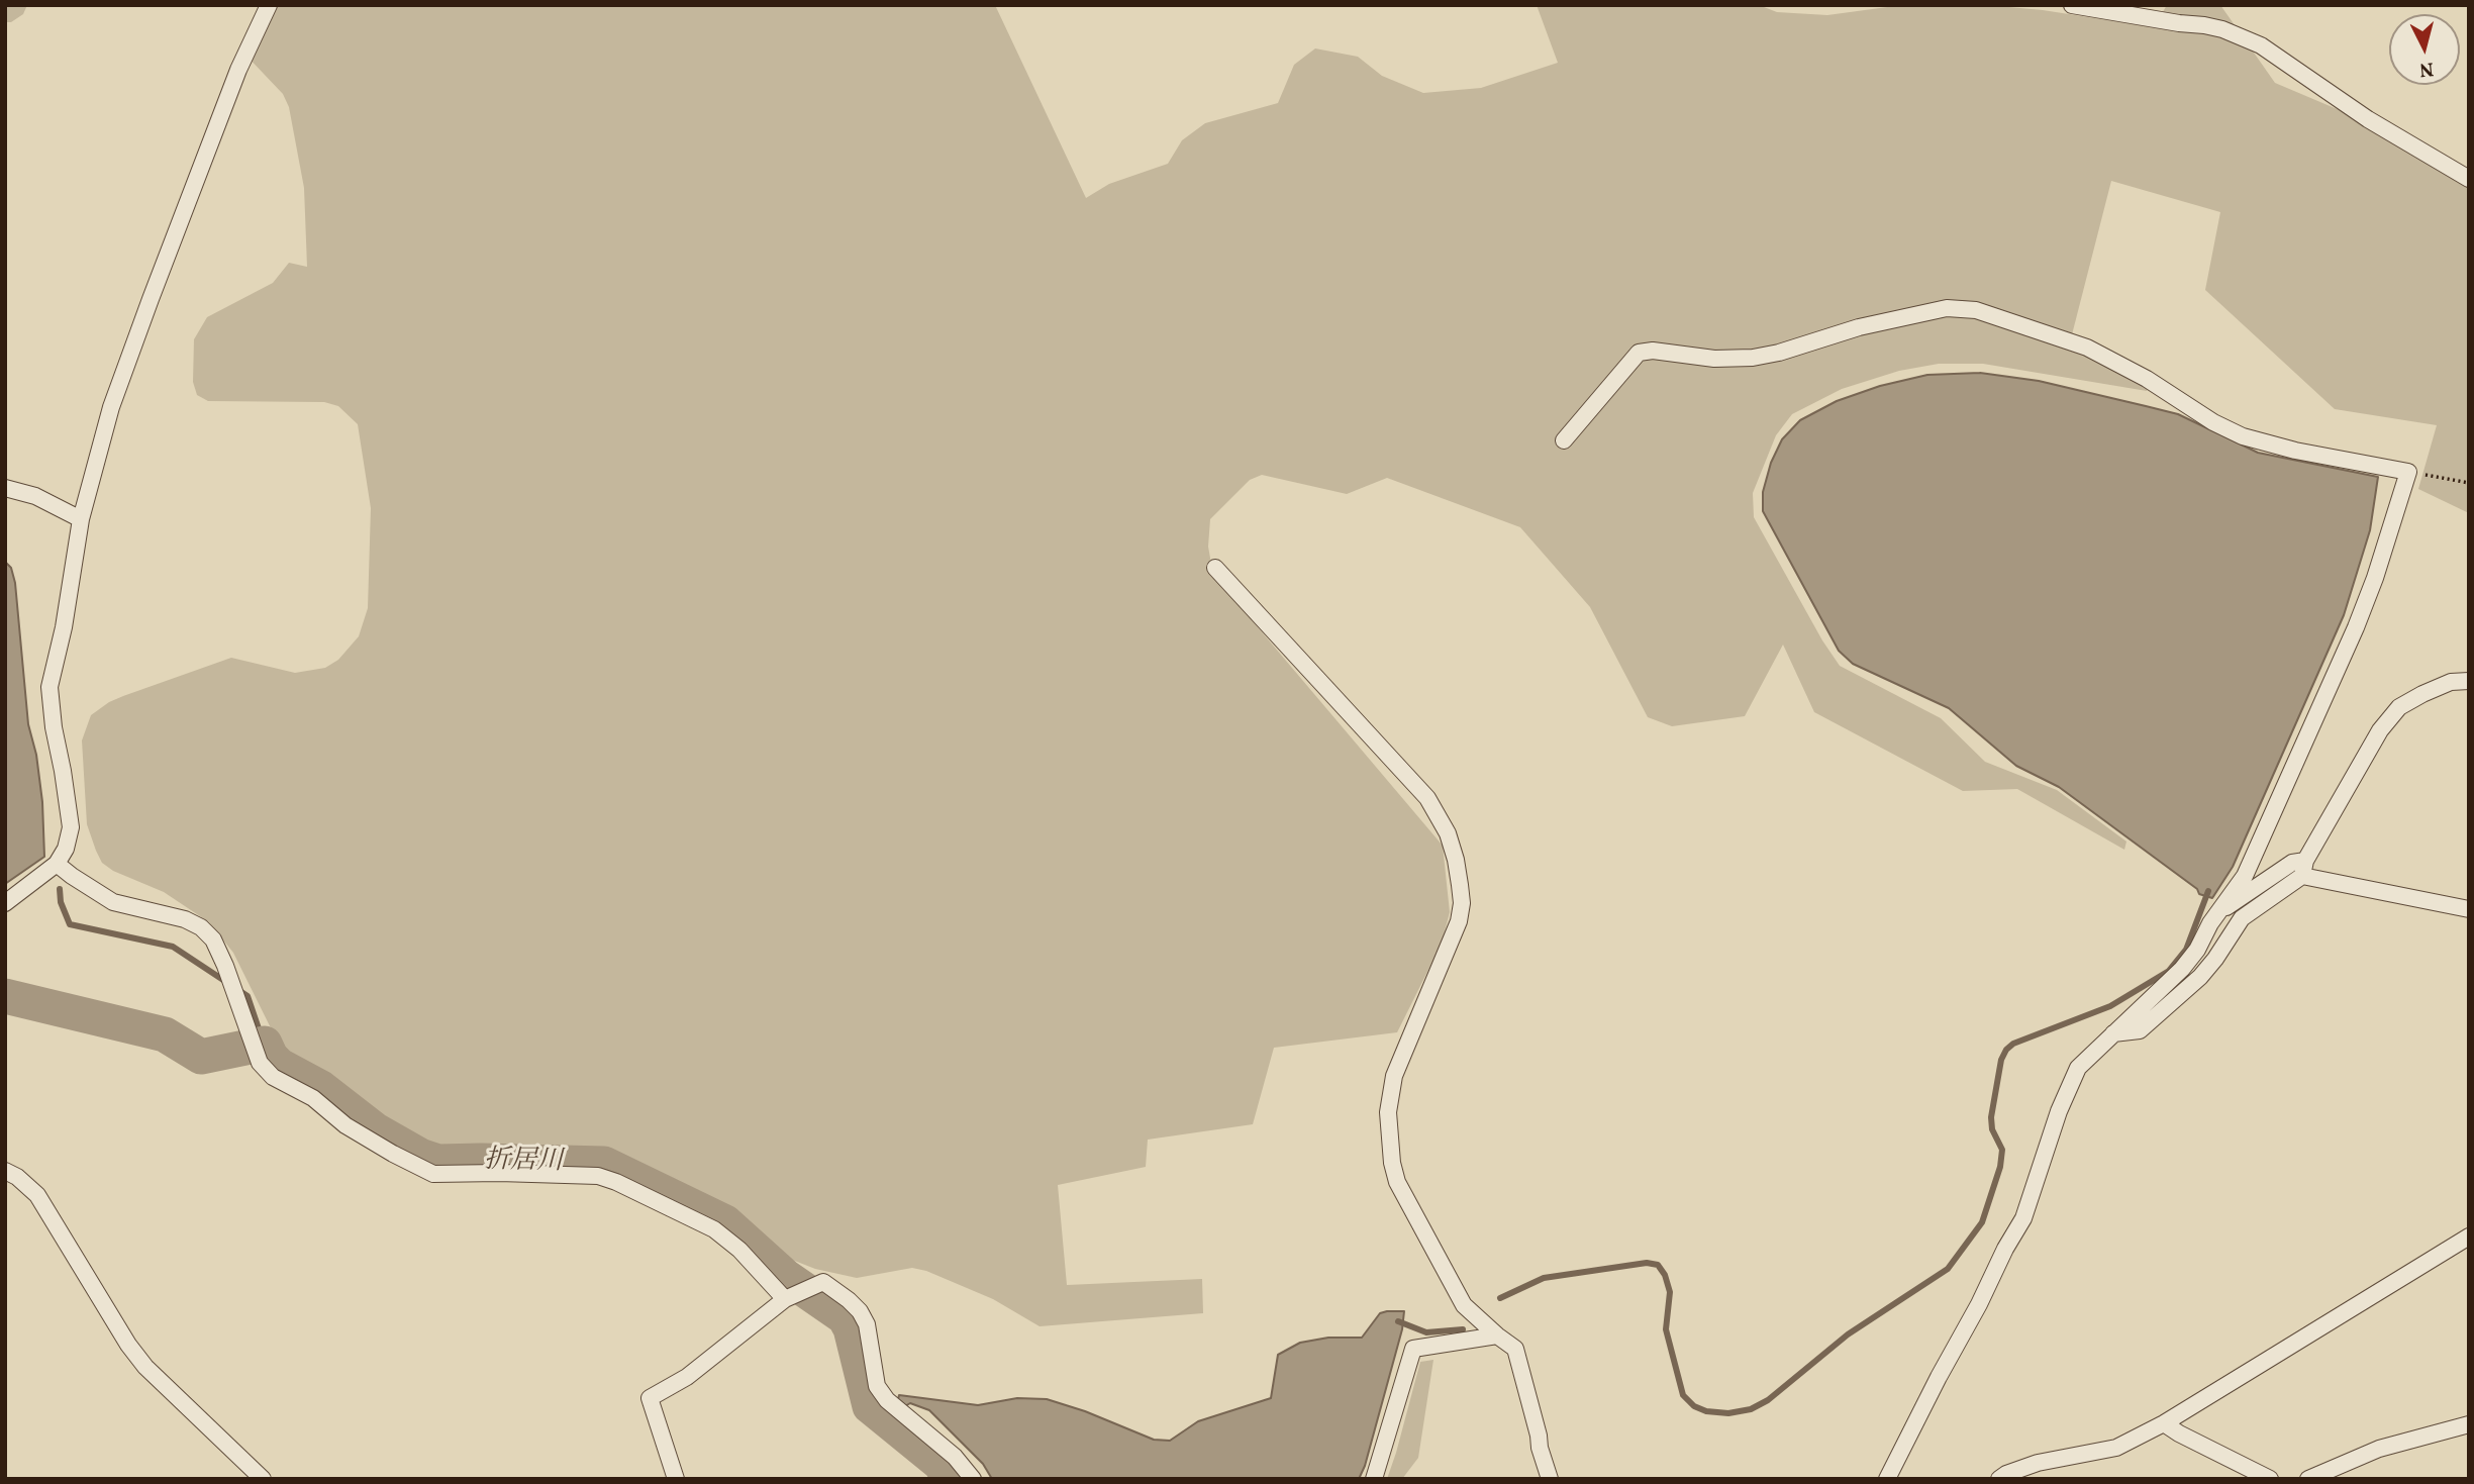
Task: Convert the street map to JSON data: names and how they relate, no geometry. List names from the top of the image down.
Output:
{
  "water": ["折居川"],
  "north": "bottom"
}
